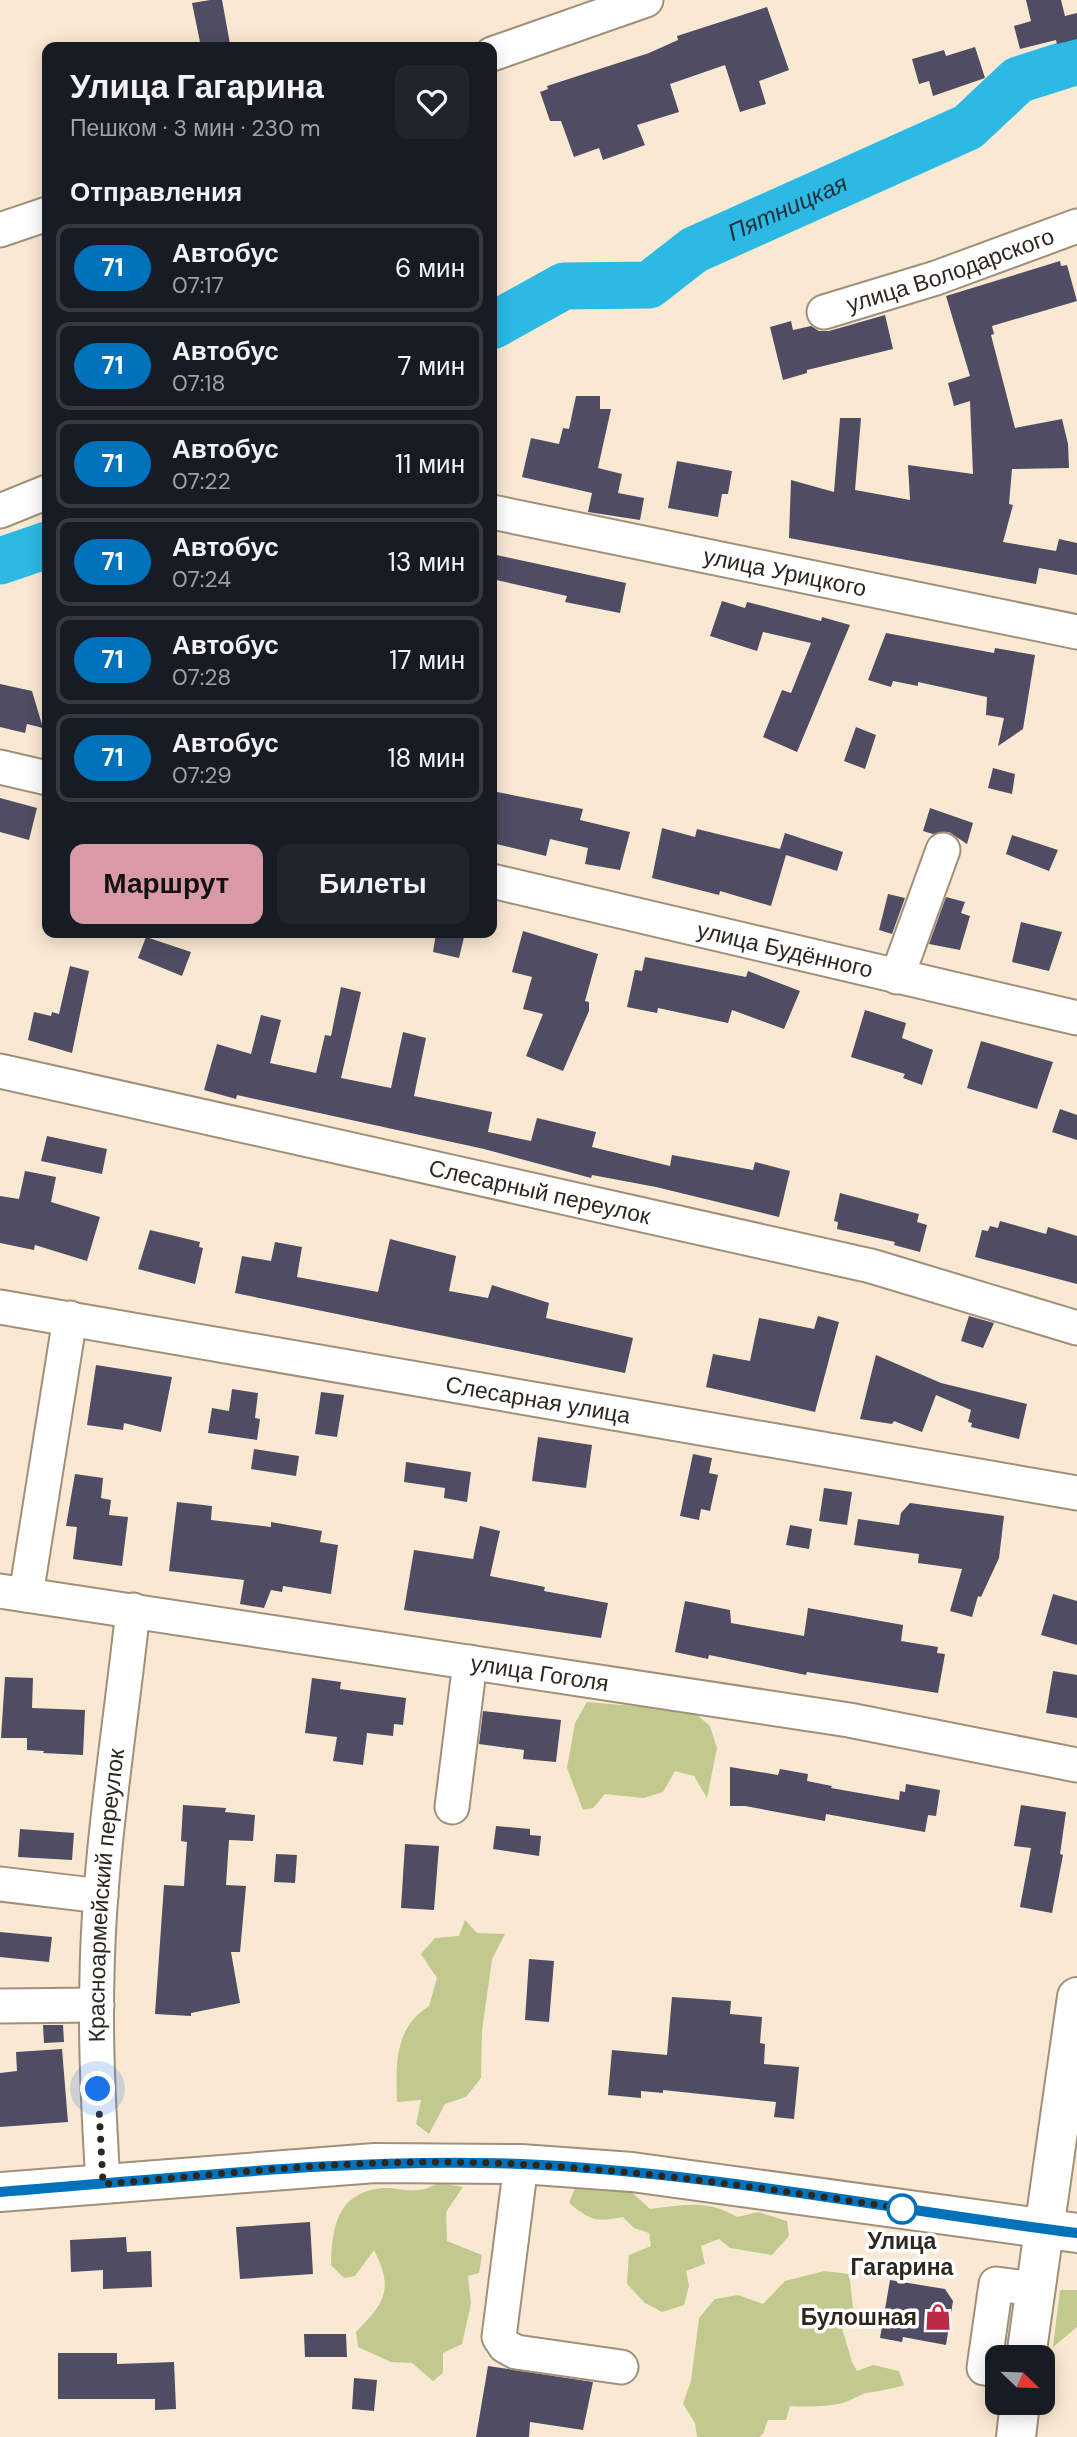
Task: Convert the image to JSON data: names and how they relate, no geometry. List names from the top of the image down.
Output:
{
  "streets": {
    "street": [
      "улица Володарского",
      "улица Урицкого",
      "улица Будённого",
      "Слесарный переулок",
      "Слесарная улица",
      "улица Гоголя",
      "Красноармейский переулок"
    ]
  },
  "crossings": [
    ["улица Гоголя", "Красноармейский переулок"]
  ],
  "water": ["Пятницкая"],
  "places": {
    "other": ["Улица Гагарина"],
    "shop": ["Булошная"]
  },
  "lines": ["bus line 71"],
  "north": "bottom right",
  "page": {
    "heading": [
      ["Улица Гагарина", "Пешком · 3 мин · 230 m"],
      "Отправления"
    ],
    "list": [
      {
        "mark": "71",
        "name": "Автобус",
        "note": "07:17",
        "value": "6 мин"
      },
      {
        "mark": "71",
        "name": "Автобус",
        "note": "07:18",
        "value": "7 мин"
      },
      {
        "mark": "71",
        "name": "Автобус",
        "note": "07:22",
        "value": "11 мин"
      },
      {
        "mark": "71",
        "name": "Автобус",
        "note": "07:24",
        "value": "13 мин"
      },
      {
        "mark": "71",
        "name": "Автобус",
        "note": "07:28",
        "value": "17 мин"
      },
      {
        "mark": "71",
        "name": "Автобус",
        "note": "07:29",
        "value": "18 мин"
      }
    ],
    "buttons": ["Маршрут", "Билеты"]
  }
}
